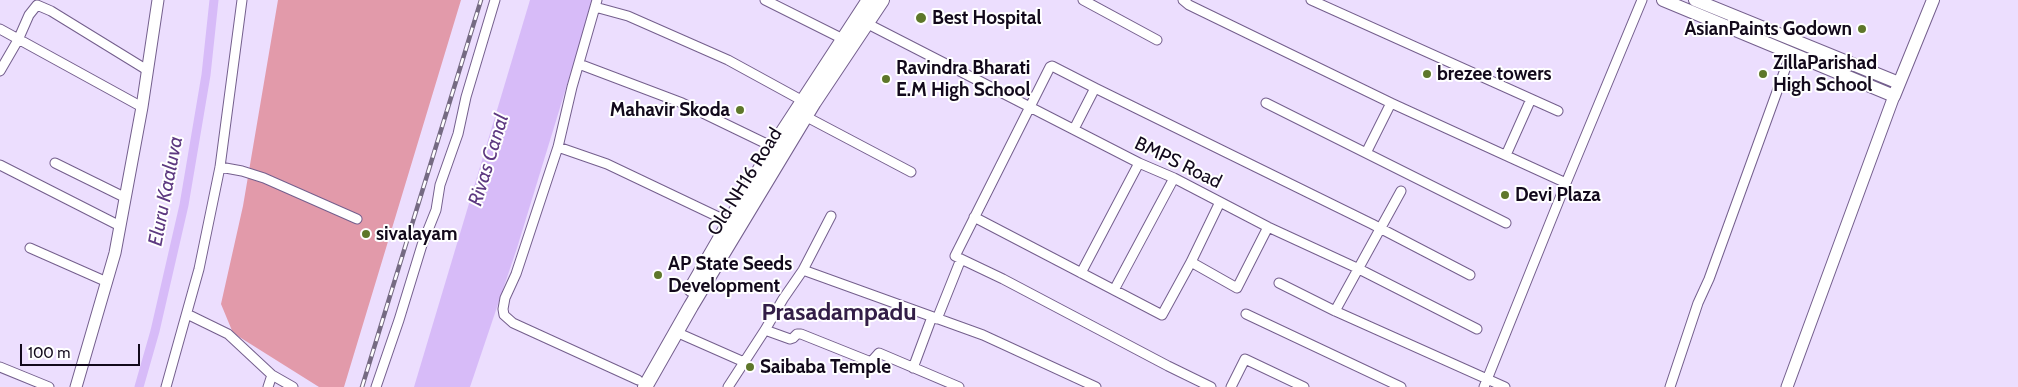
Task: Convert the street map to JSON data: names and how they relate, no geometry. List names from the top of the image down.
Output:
{
  "streets": {
    "main road": ["Old NH16 Road"],
    "street": ["BMPS Road"]
  },
  "crossings": [
    ["BMPS Road", "Old NH16 Road"]
  ],
  "districts": ["Prasadampadu"],
  "water": ["Rivas Canal", "Eluru Kaaluva"],
  "places": [
    "Best Hospital",
    "AsianPaints Godown",
    "brezee towers",
    "ZillaParishad High School",
    "Ravindra Bharati E.M High School",
    "Mahavir Skoda",
    "Devi Plaza",
    "sivalayam",
    "AP State Seeds Development",
    "Saibaba Temple"
  ],
  "scale_bar": "100 m"
}
